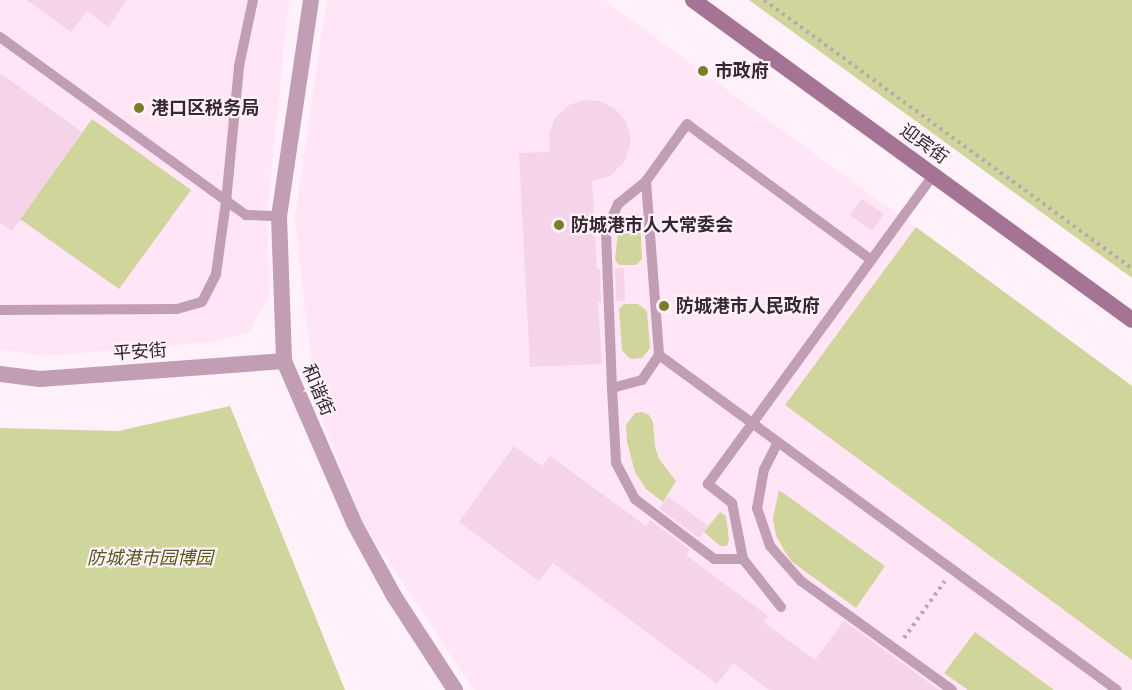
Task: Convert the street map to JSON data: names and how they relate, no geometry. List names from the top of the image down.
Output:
{
  "streets": {
    "main road": ["迎宾街"],
    "street": ["平安街", "和谐街"]
  },
  "crossings": [
    ["平安街", "和谐街"]
  ],
  "parks": ["防城港市园博园"],
  "places": [
    "市政府",
    "港口区税务局",
    "防城港市人大常委会",
    "防城港市人民政府"
  ]
}
